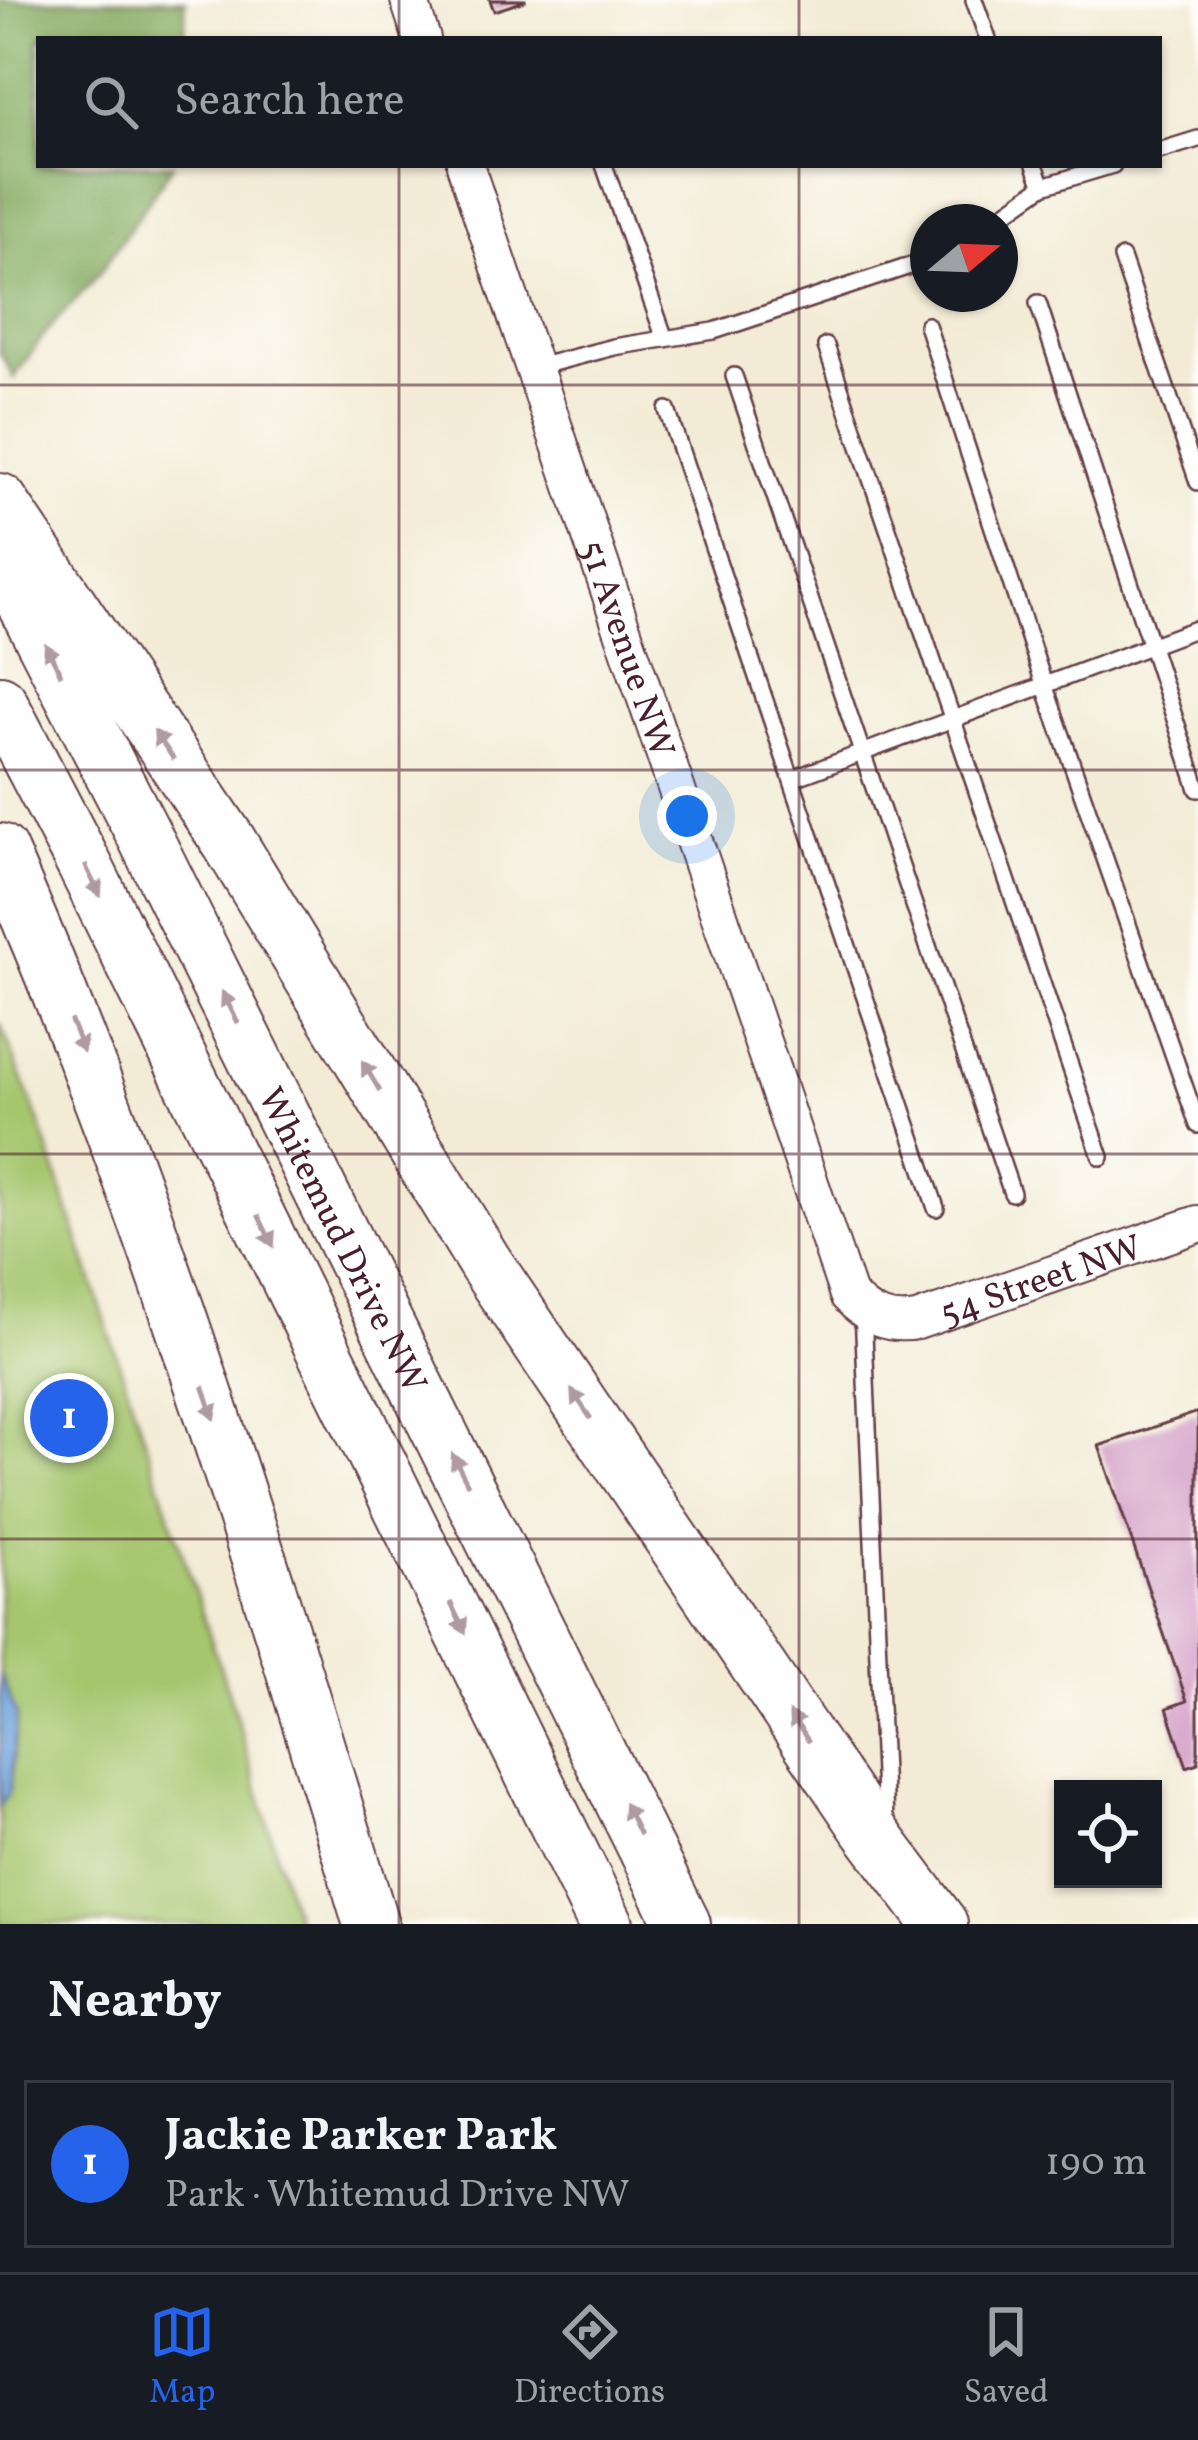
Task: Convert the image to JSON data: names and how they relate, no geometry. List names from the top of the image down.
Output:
{
  "streets": {
    "highway": ["Whitemud Drive NW"],
    "street": ["51 Avenue NW", "54 Street NW"]
  },
  "crossings": [
    ["51 Avenue NW", "54 Street NW"]
  ],
  "north": "right",
  "page": {
    "search": "Search here",
    "pins": "1",
    "heading": "Nearby",
    "list": [
      {
        "mark": "1",
        "name": "Jackie Parker Park",
        "note": "Park · Whitemud Drive NW",
        "value": "190 m"
      }
    ],
    "nav": ["Map", "Directions", "Saved"]
  }
}
